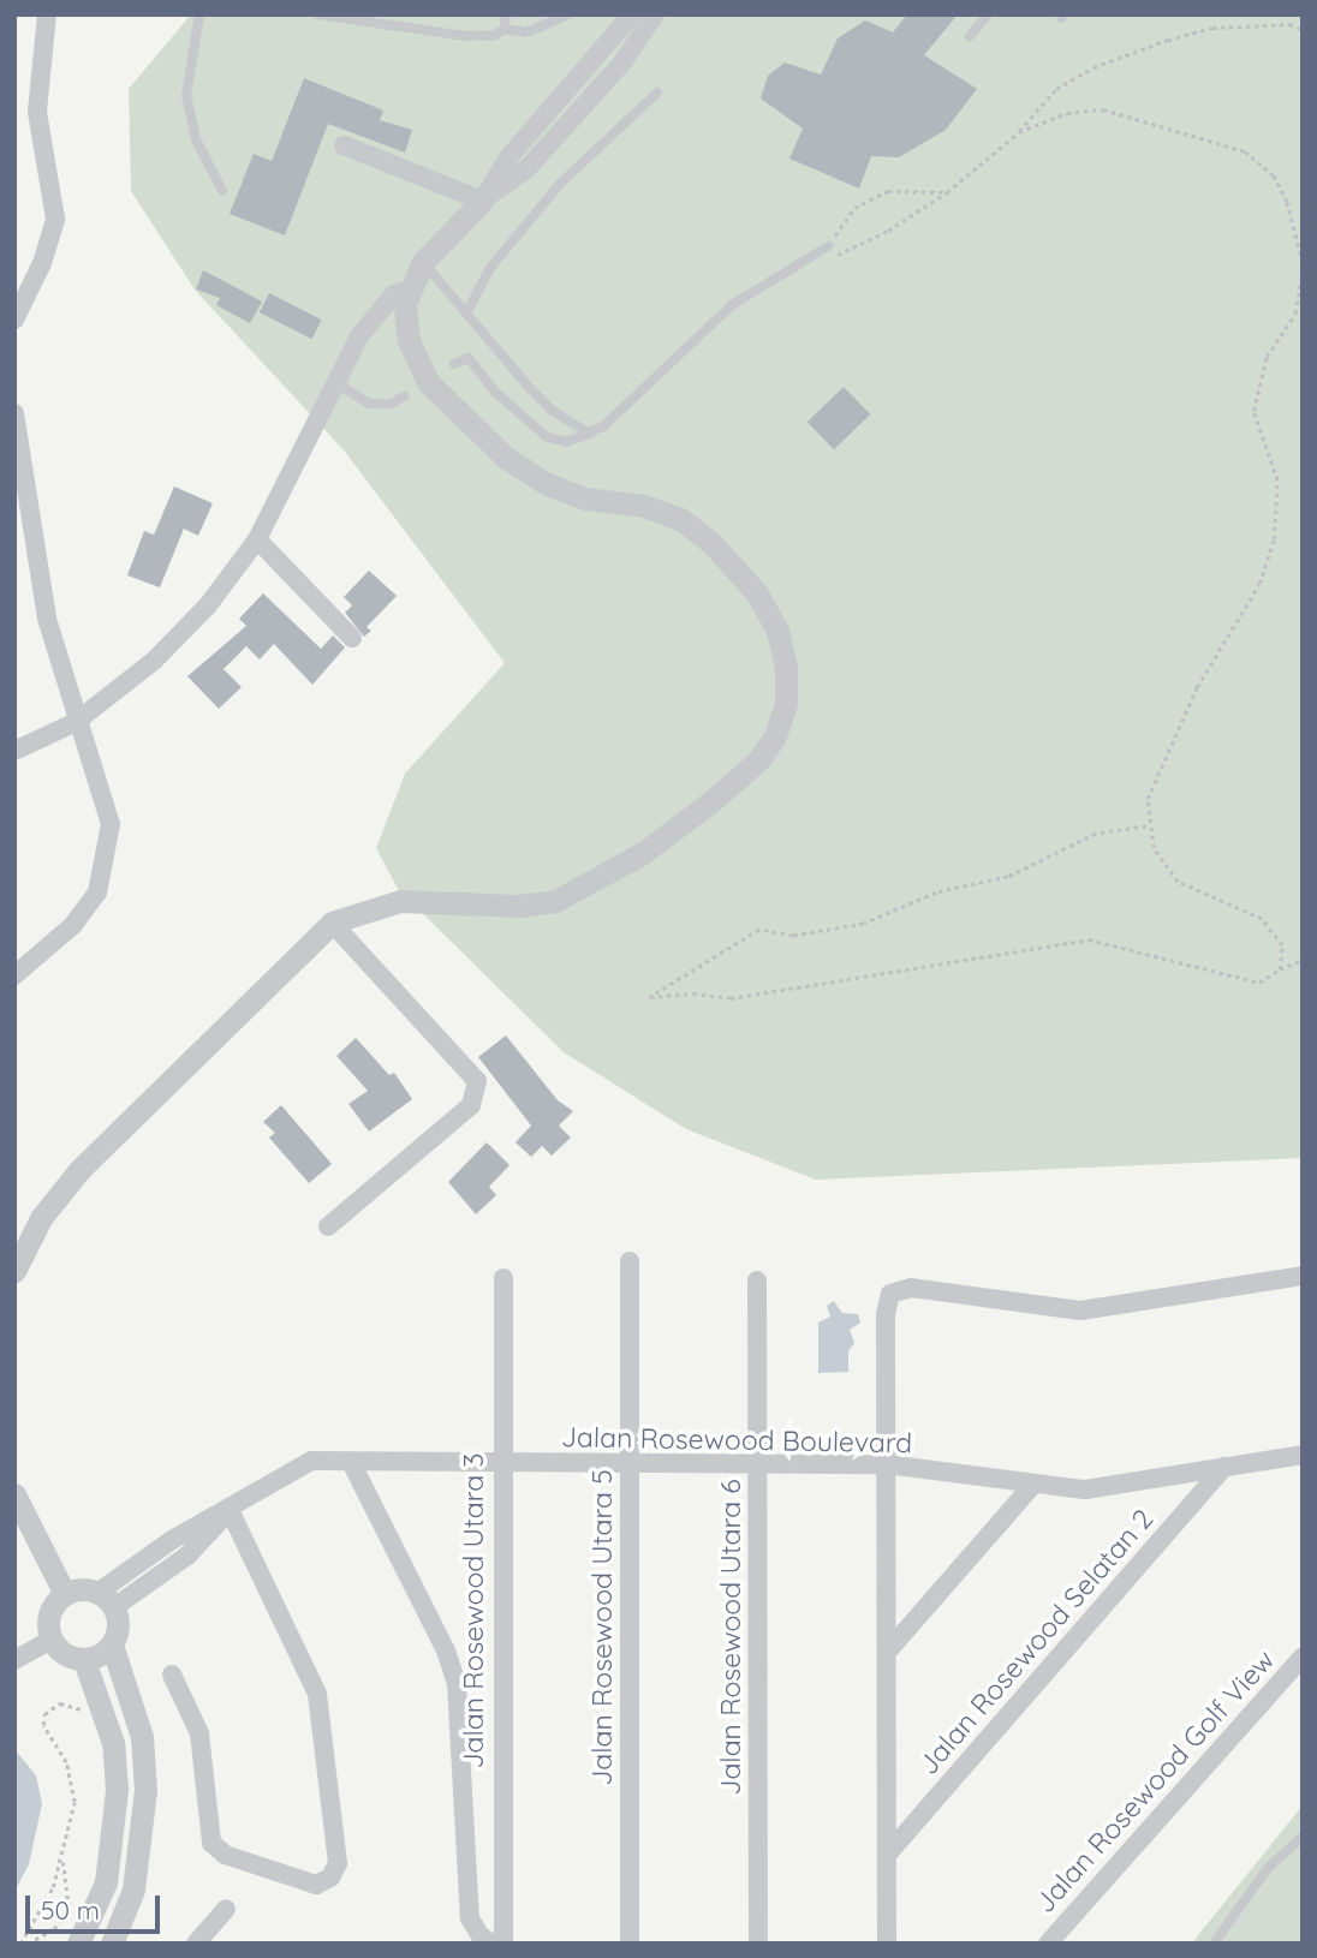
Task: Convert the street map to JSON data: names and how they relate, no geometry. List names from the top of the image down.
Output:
{
  "streets": {
    "street": [
      "Jalan Rosewood Boulevard",
      "Jalan Rosewood Utara 3",
      "Jalan Rosewood Utara 5",
      "Jalan Rosewood Utara 6",
      "Jalan Rosewood Selatan 2",
      "Jalan Rosewood Golf View"
    ]
  },
  "crossings": [
    ["Jalan Rosewood Boulevard", "Jalan Rosewood Utara 3"],
    ["Jalan Rosewood Boulevard", "Jalan Rosewood Utara 5"],
    ["Jalan Rosewood Boulevard", "Jalan Rosewood Utara 6"],
    ["Jalan Rosewood Boulevard", "Jalan Rosewood Selatan 2"]
  ],
  "scale_bar": "50 m"
}
